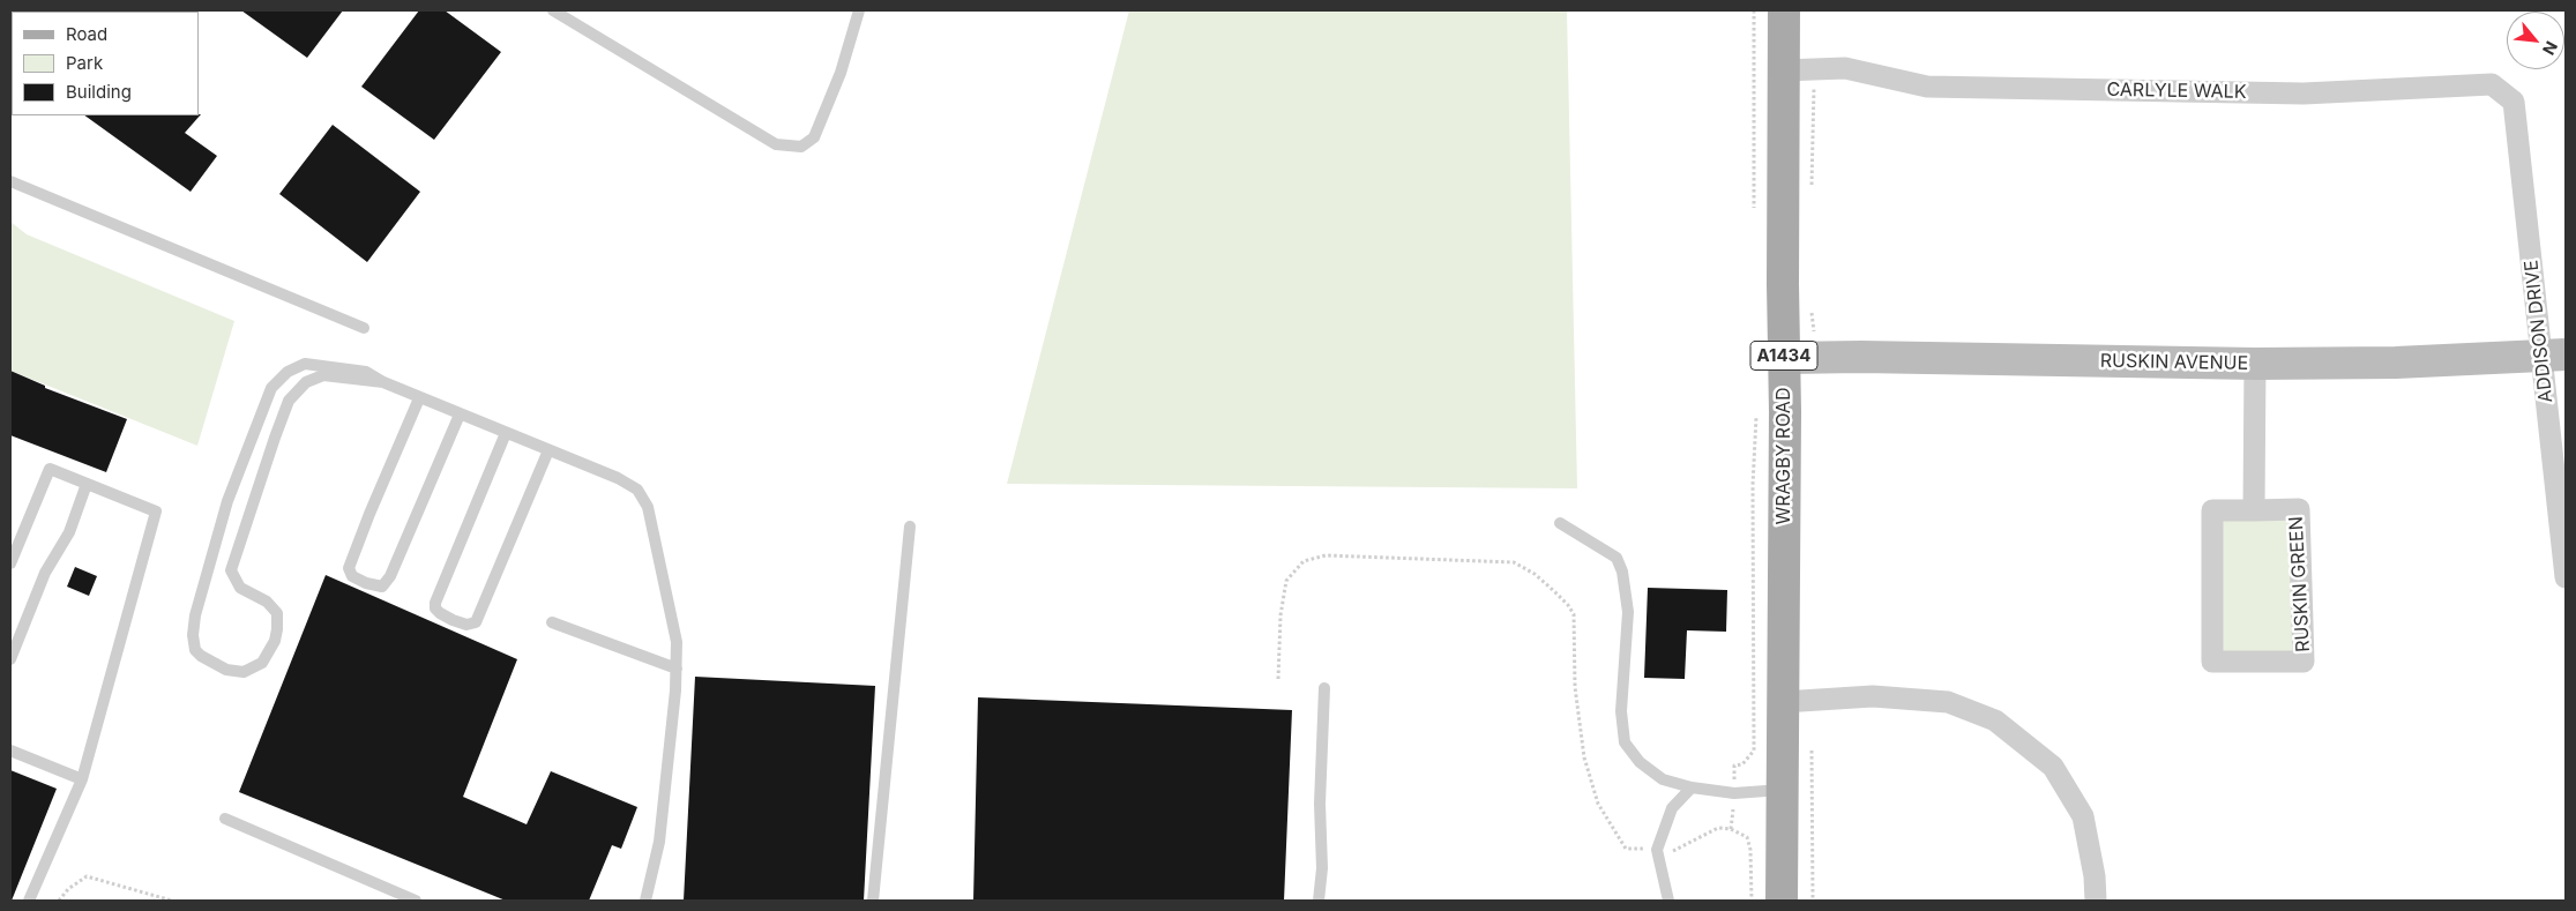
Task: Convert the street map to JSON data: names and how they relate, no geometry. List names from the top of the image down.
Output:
{
  "streets": {
    "main road": ["A1434", "RUSKIN AVENUE", "WRAGBY ROAD"],
    "street": ["CARLYLE WALK", "ADDISON DRIVE", "RUSKIN GREEN"]
  },
  "crossings": [
    ["CARLYLE WALK", "ADDISON DRIVE"],
    ["CARLYLE WALK", "WRAGBY ROAD"],
    ["ADDISON DRIVE", "RUSKIN AVENUE"],
    ["RUSKIN AVENUE", "WRAGBY ROAD"]
  ],
  "legend": ["Road", "Park", "Building"],
  "north": "bottom right"
}
